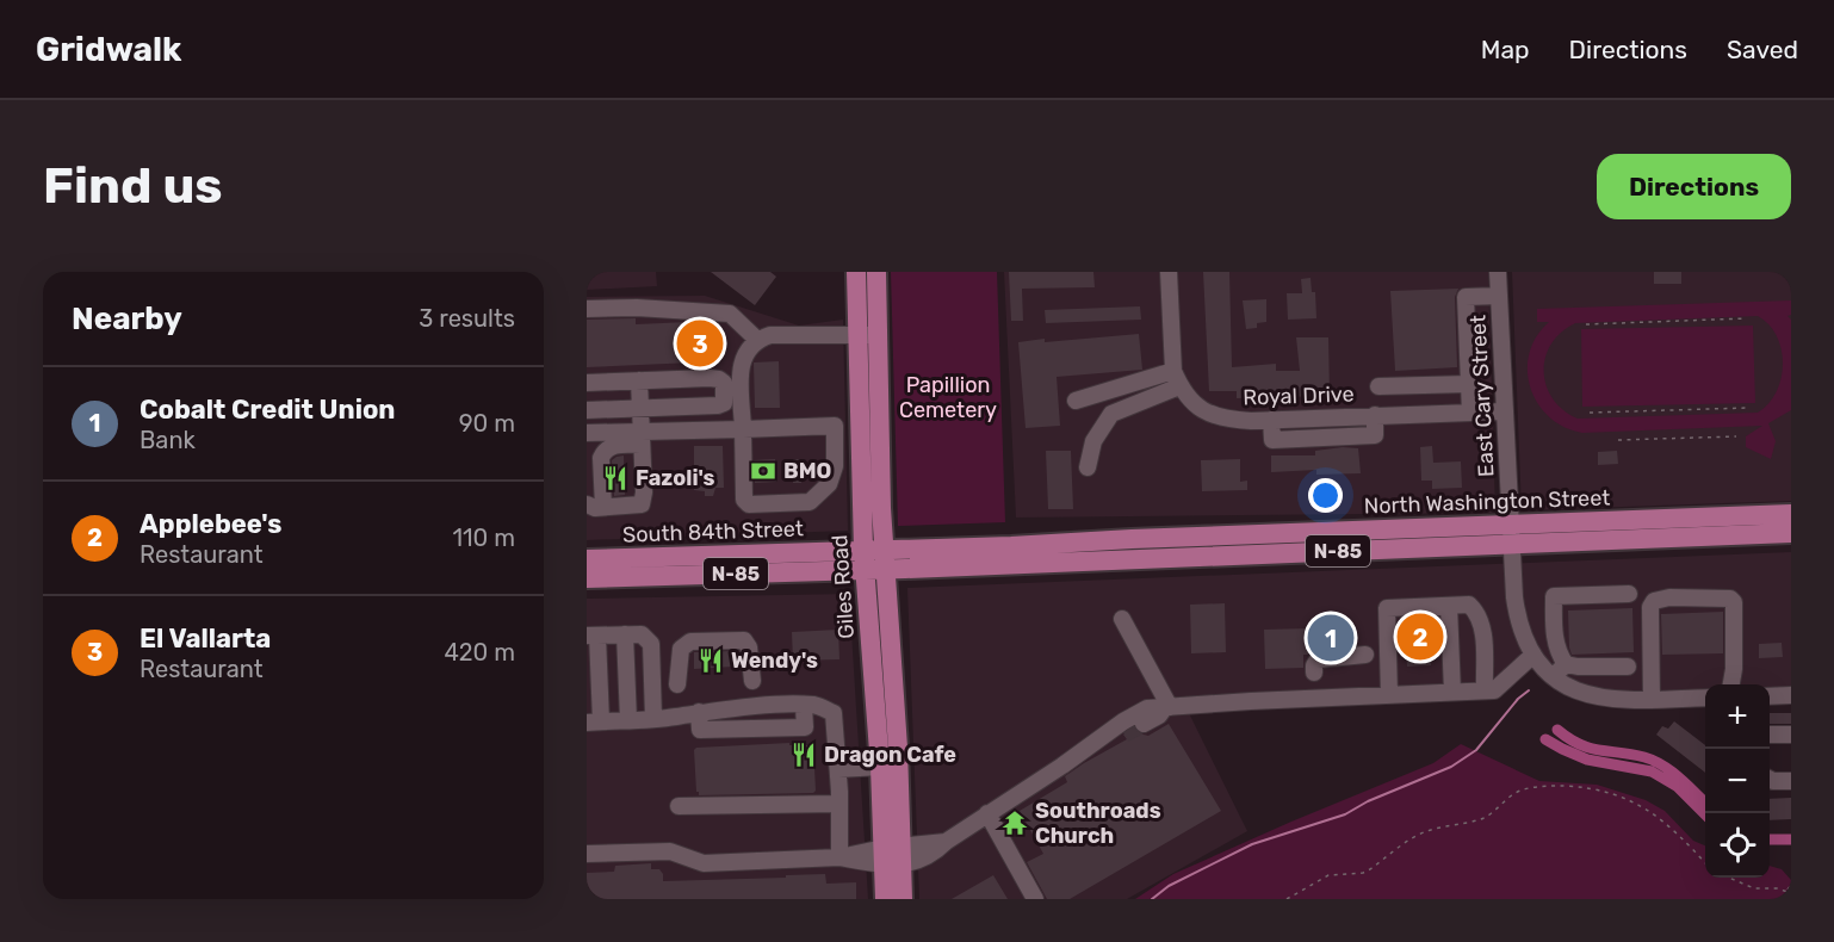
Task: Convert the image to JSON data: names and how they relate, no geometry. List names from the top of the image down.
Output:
{
  "streets": {
    "main road": [
      "North Washington Street",
      "South 84th Street",
      "N-85",
      "Giles Road"
    ],
    "street": ["Royal Drive", "East Cary Street"]
  },
  "crossings": [
    ["Royal Drive", "East Cary Street"],
    ["East Cary Street", "North Washington Street"],
    ["North Washington Street", "South 84th Street"],
    ["North Washington Street", "Giles Road"],
    ["South 84th Street", "Giles Road"]
  ],
  "parks": ["Papillion Cemetery"],
  "places": {
    "bank": ["BMO"],
    "restaurant": ["Fazoli's", "Wendy's", "Dragon Cafe"],
    "temple": ["Southroads Church"]
  },
  "page": {
    "header": "Gridwalk",
    "nav": ["Map", "Directions", "Saved"],
    "buttons": "Directions",
    "title": "Find us",
    "heading": ["Nearby", "3 results"],
    "pins": ["3", "2", "1"],
    "list": [
      {
        "mark": "1",
        "name": "Cobalt Credit Union",
        "note": "Bank",
        "value": "90 m"
      },
      {
        "mark": "2",
        "name": "Applebee's",
        "note": "Restaurant",
        "value": "110 m"
      },
      {
        "mark": "3",
        "name": "El Vallarta",
        "note": "Restaurant",
        "value": "420 m"
      }
    ],
    "map_buttons": ["+", "−"]
  }
}
